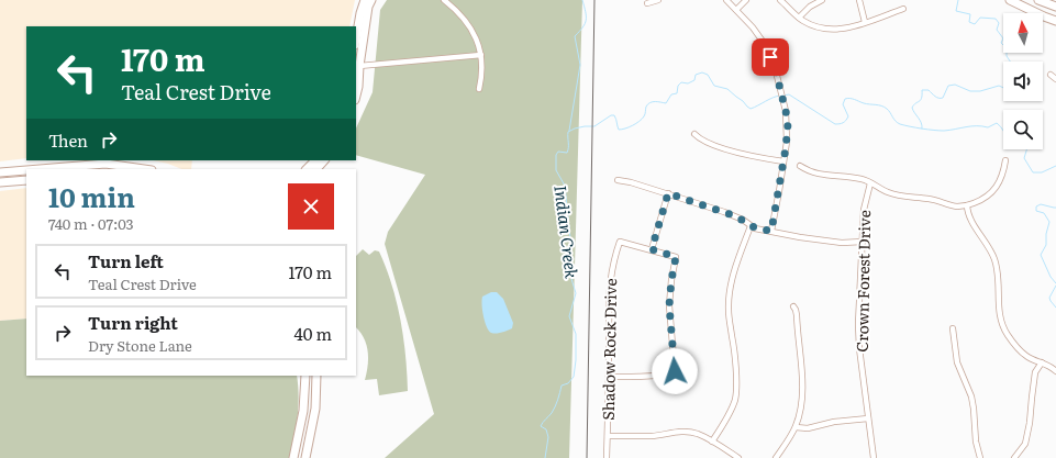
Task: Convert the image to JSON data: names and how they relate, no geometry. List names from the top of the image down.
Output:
{
  "streets": {
    "street": ["Crown Forest Drive", "Shadow Rock Drive"]
  },
  "water": ["Indian Creek"],
  "north": "top",
  "page": {
    "turn": ["170 m", "Teal Crest Drive"],
    "then": "Then",
    "heading": ["10 min", "740 m · 07:03"],
    "list": [
      {
        "name": "Turn left",
        "note": "Teal Crest Drive",
        "value": "170 m"
      },
      {
        "name": "Turn right",
        "note": "Dry Stone Lane",
        "value": "40 m"
      }
    ]
  }
}
